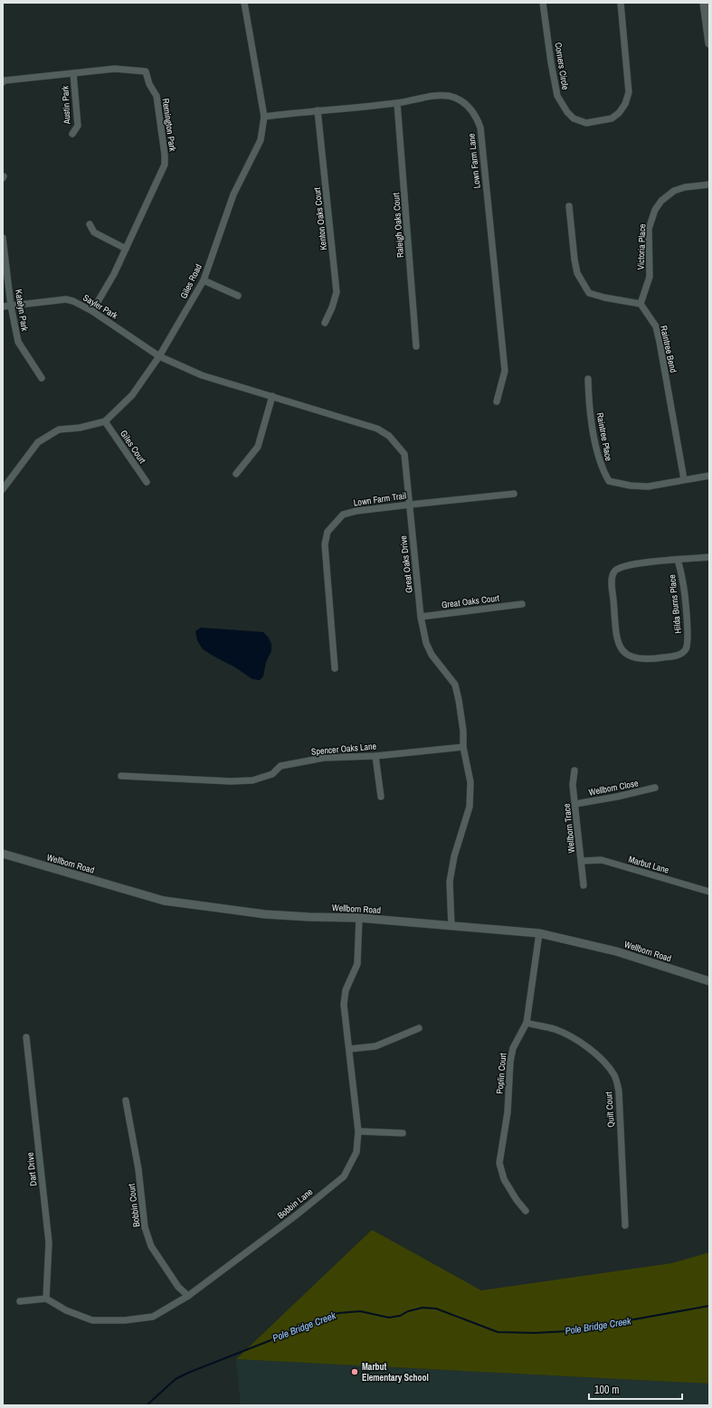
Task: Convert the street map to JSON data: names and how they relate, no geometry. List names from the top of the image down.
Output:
{
  "streets": {
    "street": [
      "Corners Circle",
      "Austin Park",
      "Remington Park",
      "Lown Farm Lane",
      "Kenton Oaks Court",
      "Raleigh Oaks Court",
      "Victoria Place",
      "Giles Road",
      "Sayler Park",
      "Katelyn Park",
      "Raintree Bend",
      "Raintree Place",
      "Giles Court",
      "Lown Farm Trail",
      "Great Oaks Drive",
      "Great Oaks Court",
      "Hilda Burns Place",
      "Spencer Oaks Lane",
      "Wellborn Close",
      "Wellborn Trace",
      "Wellborn Road",
      "Marbut Lane",
      "Poplin Court",
      "Quilt Court",
      "Dart Drive",
      "Bobbin Lane",
      "Bobbin Court"
    ]
  },
  "crossings": [
    ["Austin Park", "Remington Park"],
    ["Remington Park", "Sayler Park"],
    ["Lown Farm Lane", "Kenton Oaks Court"],
    ["Lown Farm Lane", "Raleigh Oaks Court"],
    ["Lown Farm Lane", "Giles Road"],
    ["Victoria Place", "Raintree Bend"],
    ["Giles Road", "Sayler Park"],
    ["Giles Road", "Giles Court"],
    ["Giles Road", "Great Oaks Drive"],
    ["Sayler Park", "Katelyn Park"],
    ["Sayler Park", "Great Oaks Drive"],
    ["Raintree Bend", "Raintree Place"],
    ["Lown Farm Trail", "Great Oaks Drive"],
    ["Great Oaks Drive", "Great Oaks Court"],
    ["Great Oaks Drive", "Spencer Oaks Lane"],
    ["Great Oaks Drive", "Wellborn Road"],
    ["Wellborn Close", "Wellborn Trace"],
    ["Wellborn Trace", "Marbut Lane"],
    ["Wellborn Road", "Poplin Court"],
    ["Wellborn Road", "Bobbin Lane"],
    ["Poplin Court", "Quilt Court"],
    ["Dart Drive", "Bobbin Lane"],
    ["Bobbin Lane", "Bobbin Court"]
  ],
  "water": ["Pole Bridge Creek"],
  "places": ["Marbut Elementary School"],
  "scale_bar": "100 m"
}
